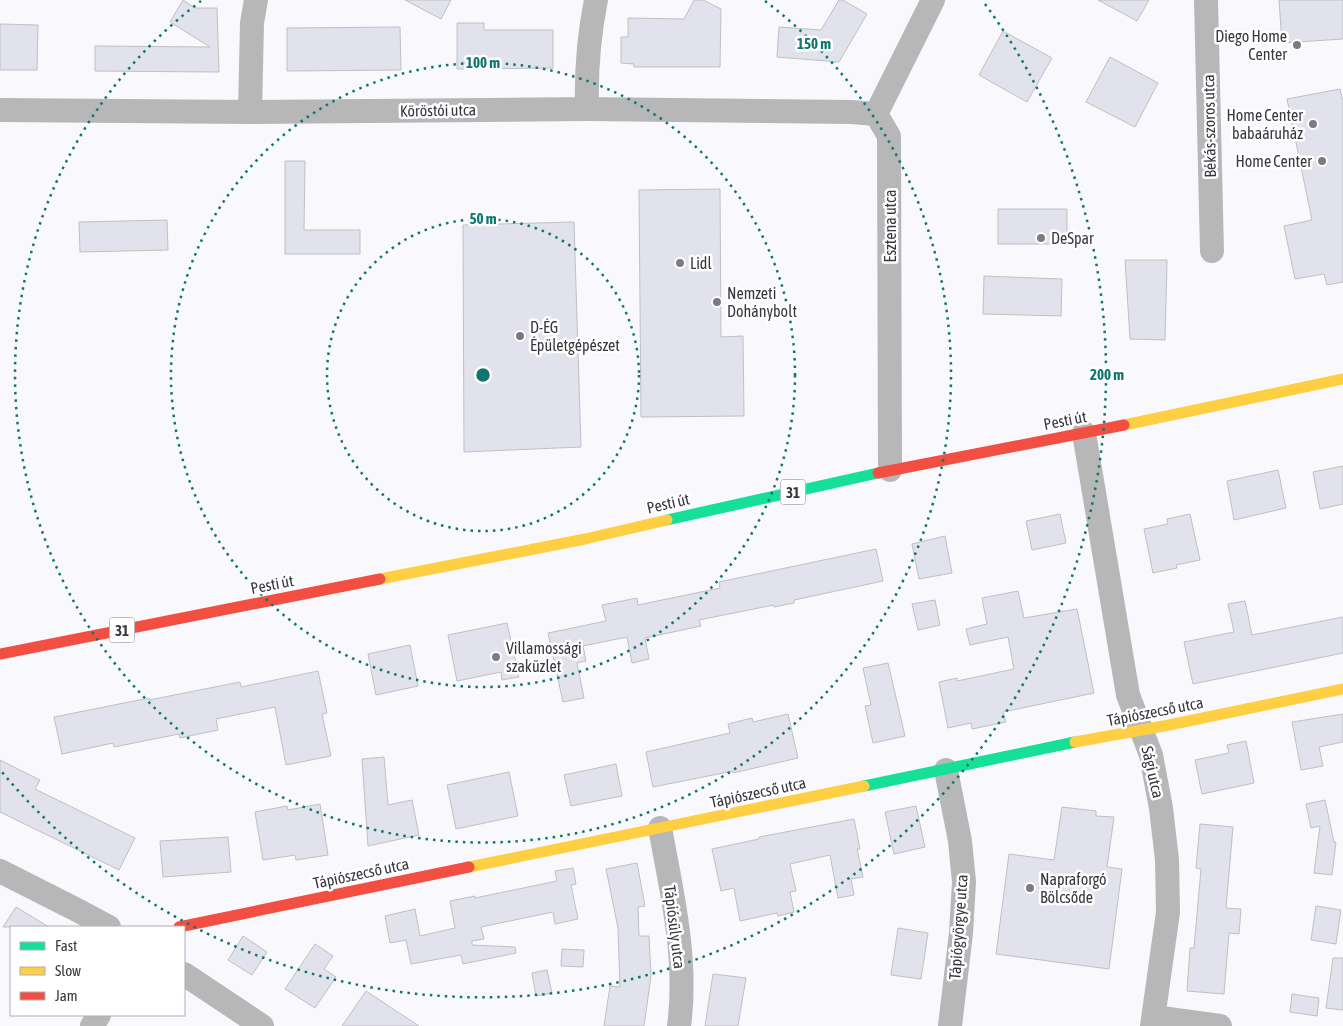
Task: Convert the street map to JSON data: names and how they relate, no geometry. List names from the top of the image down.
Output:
{
  "streets": {
    "main road": ["Pesti út", "31", "Tápiószecső utca"],
    "street": [
      "Köröstói utca",
      "Békás-szoros utca",
      "Esztena utca",
      "Sági utca",
      "Tápiósüly utca",
      "Tápiógyörgye utca"
    ]
  },
  "crossings": [
    ["Köröstói utca", "Esztena utca"],
    ["Esztena utca", "Pesti út"],
    ["Pesti út", "Sági utca"],
    ["Tápiószecső utca", "Sági utca"],
    ["Tápiószecső utca", "Tápiósüly utca"],
    ["Tápiószecső utca", "Tápiógyörgye utca"]
  ],
  "places": [
    "Diego Home Center",
    "Home Center babaáruház",
    "Home Center",
    "DeSpar",
    "Lidl",
    "Nemzeti Dohánybolt",
    "D-ÉG Épületgépészet",
    "Villamossági szaküzlet",
    "Napraforgó Bölcsőde"
  ],
  "legend": ["Fast", "Slow", "Jam"],
  "rings": [
    "150 m",
    "100 m",
    "50 m",
    "200 m"
  ]
}
